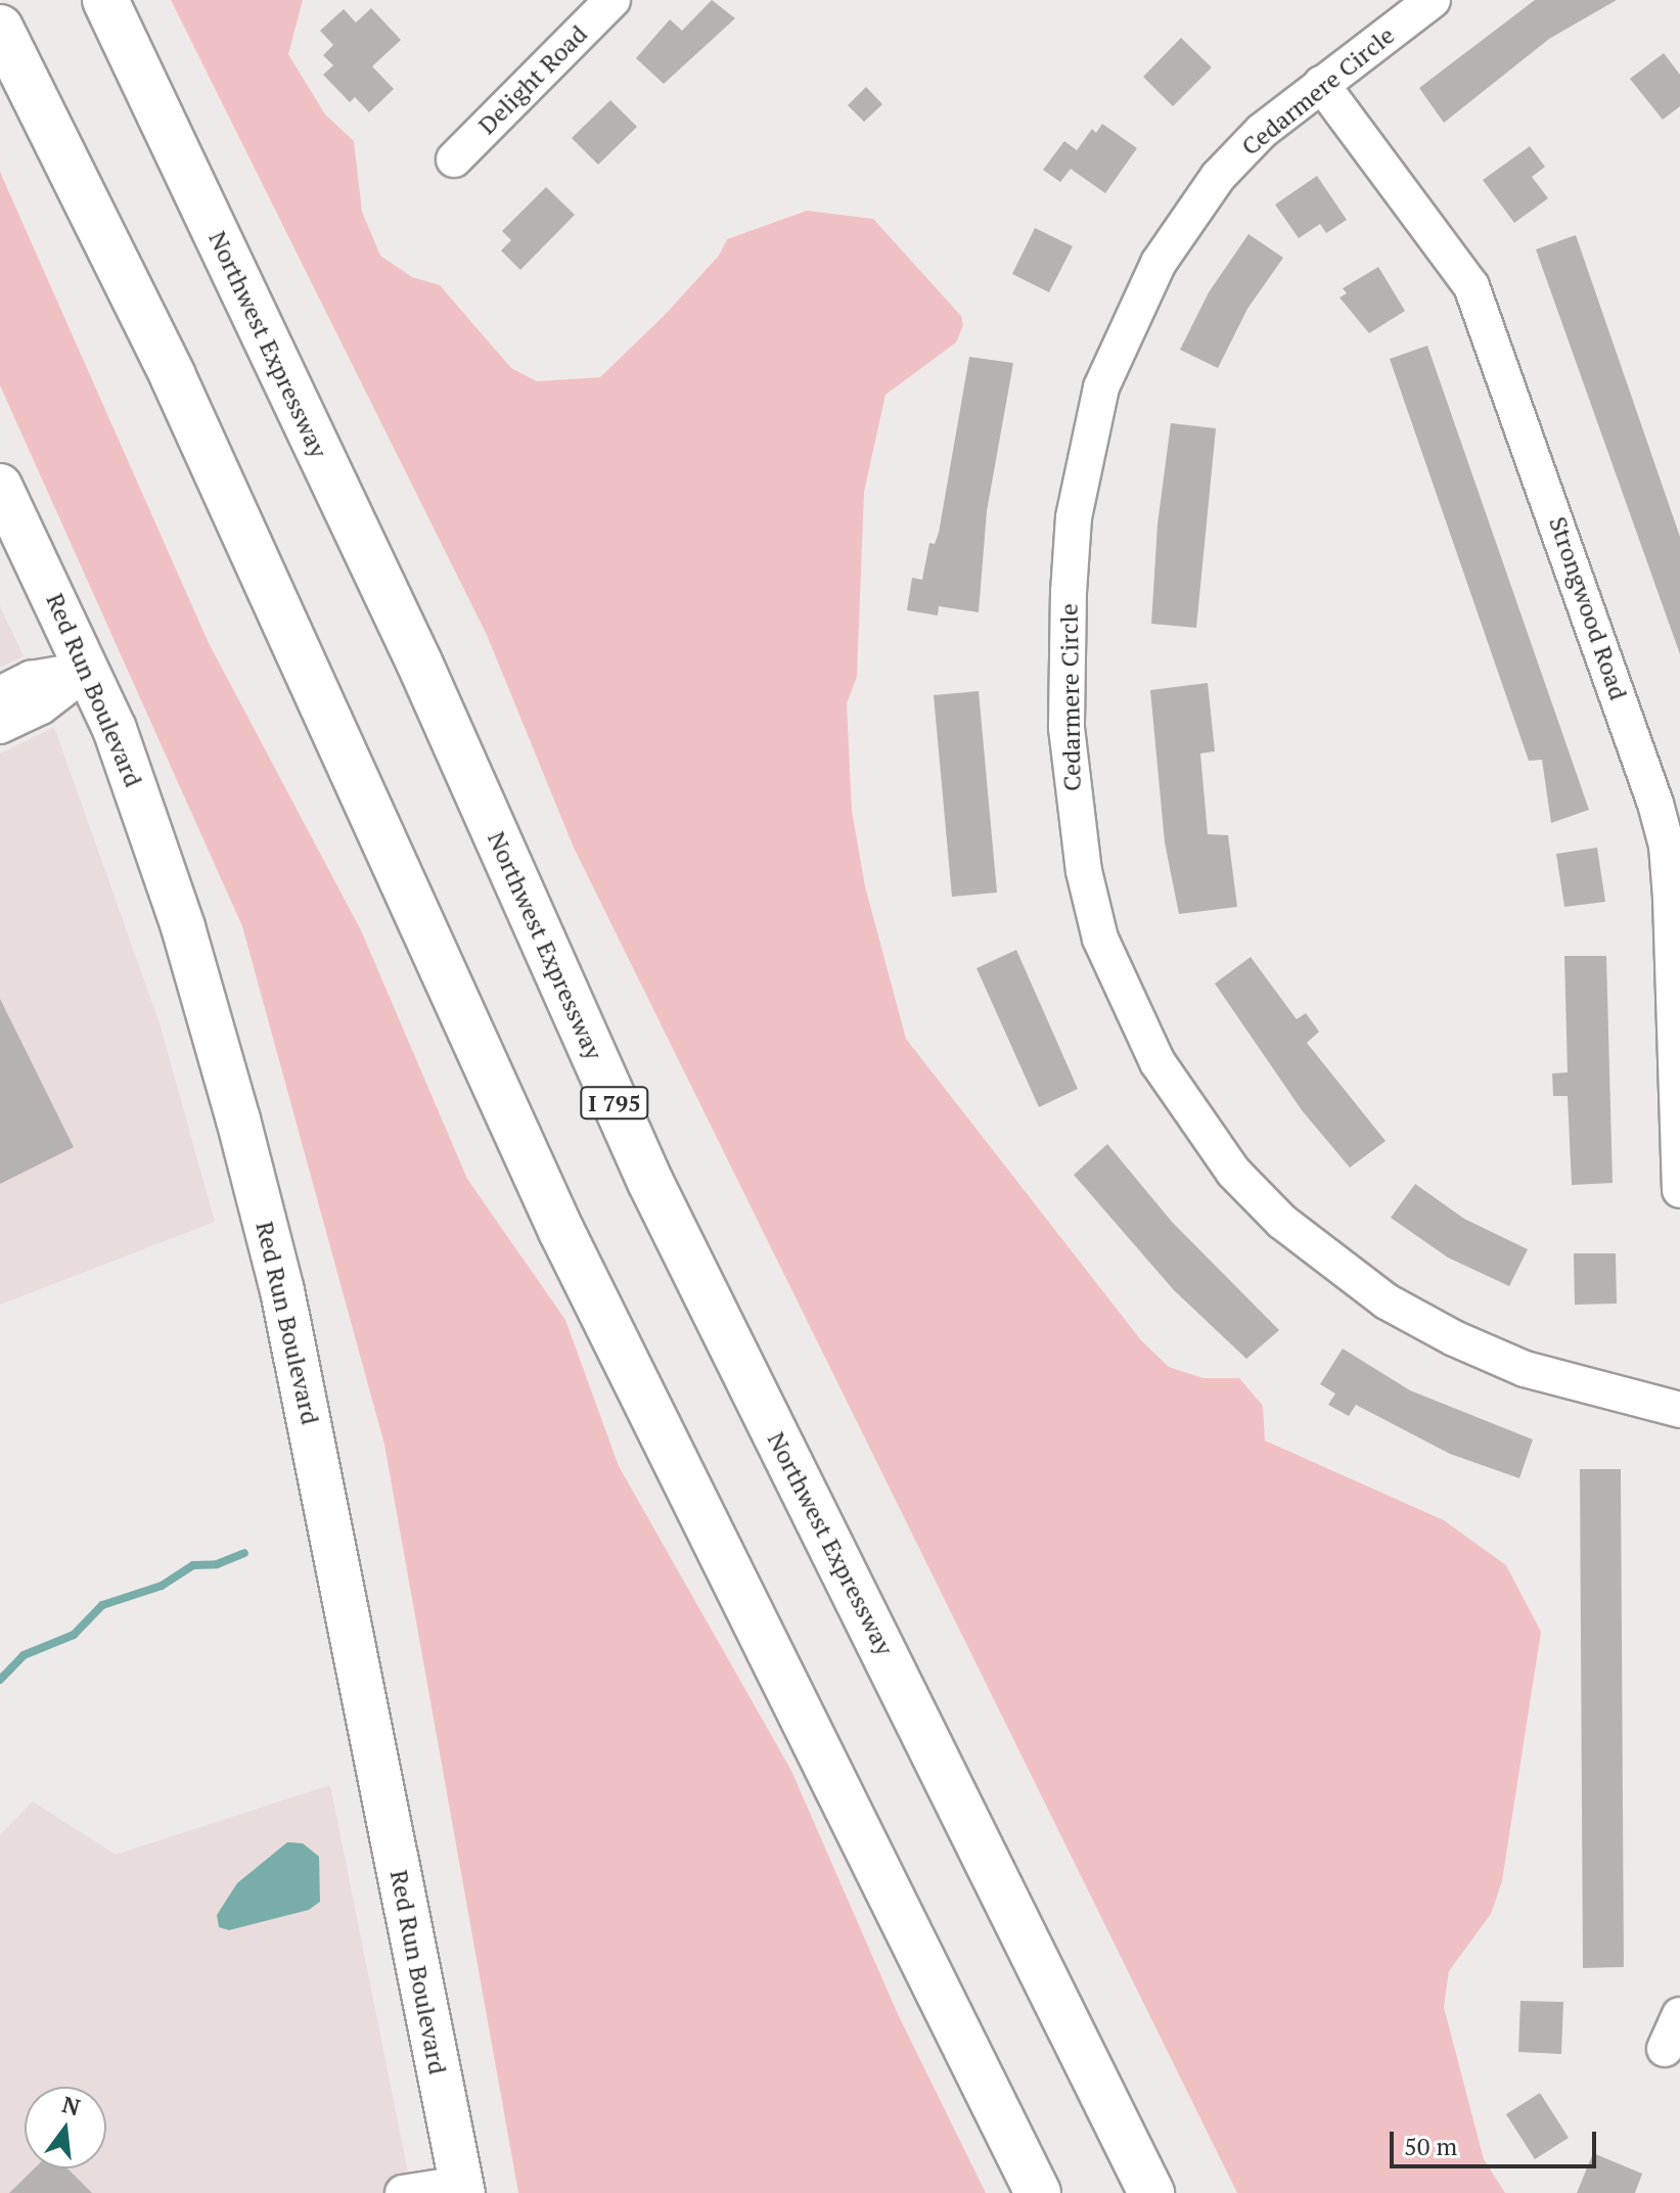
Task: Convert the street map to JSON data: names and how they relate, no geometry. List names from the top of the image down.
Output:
{
  "streets": {
    "highway": ["Northwest Expressway", "I 795"],
    "main road": ["Red Run Boulevard"],
    "street": ["Delight Road", "Cedarmere Circle", "Strongwood Road"]
  },
  "crossings": [
    ["Cedarmere Circle", "Strongwood Road"]
  ],
  "scale_bar": "50 m",
  "north": "top"
}
